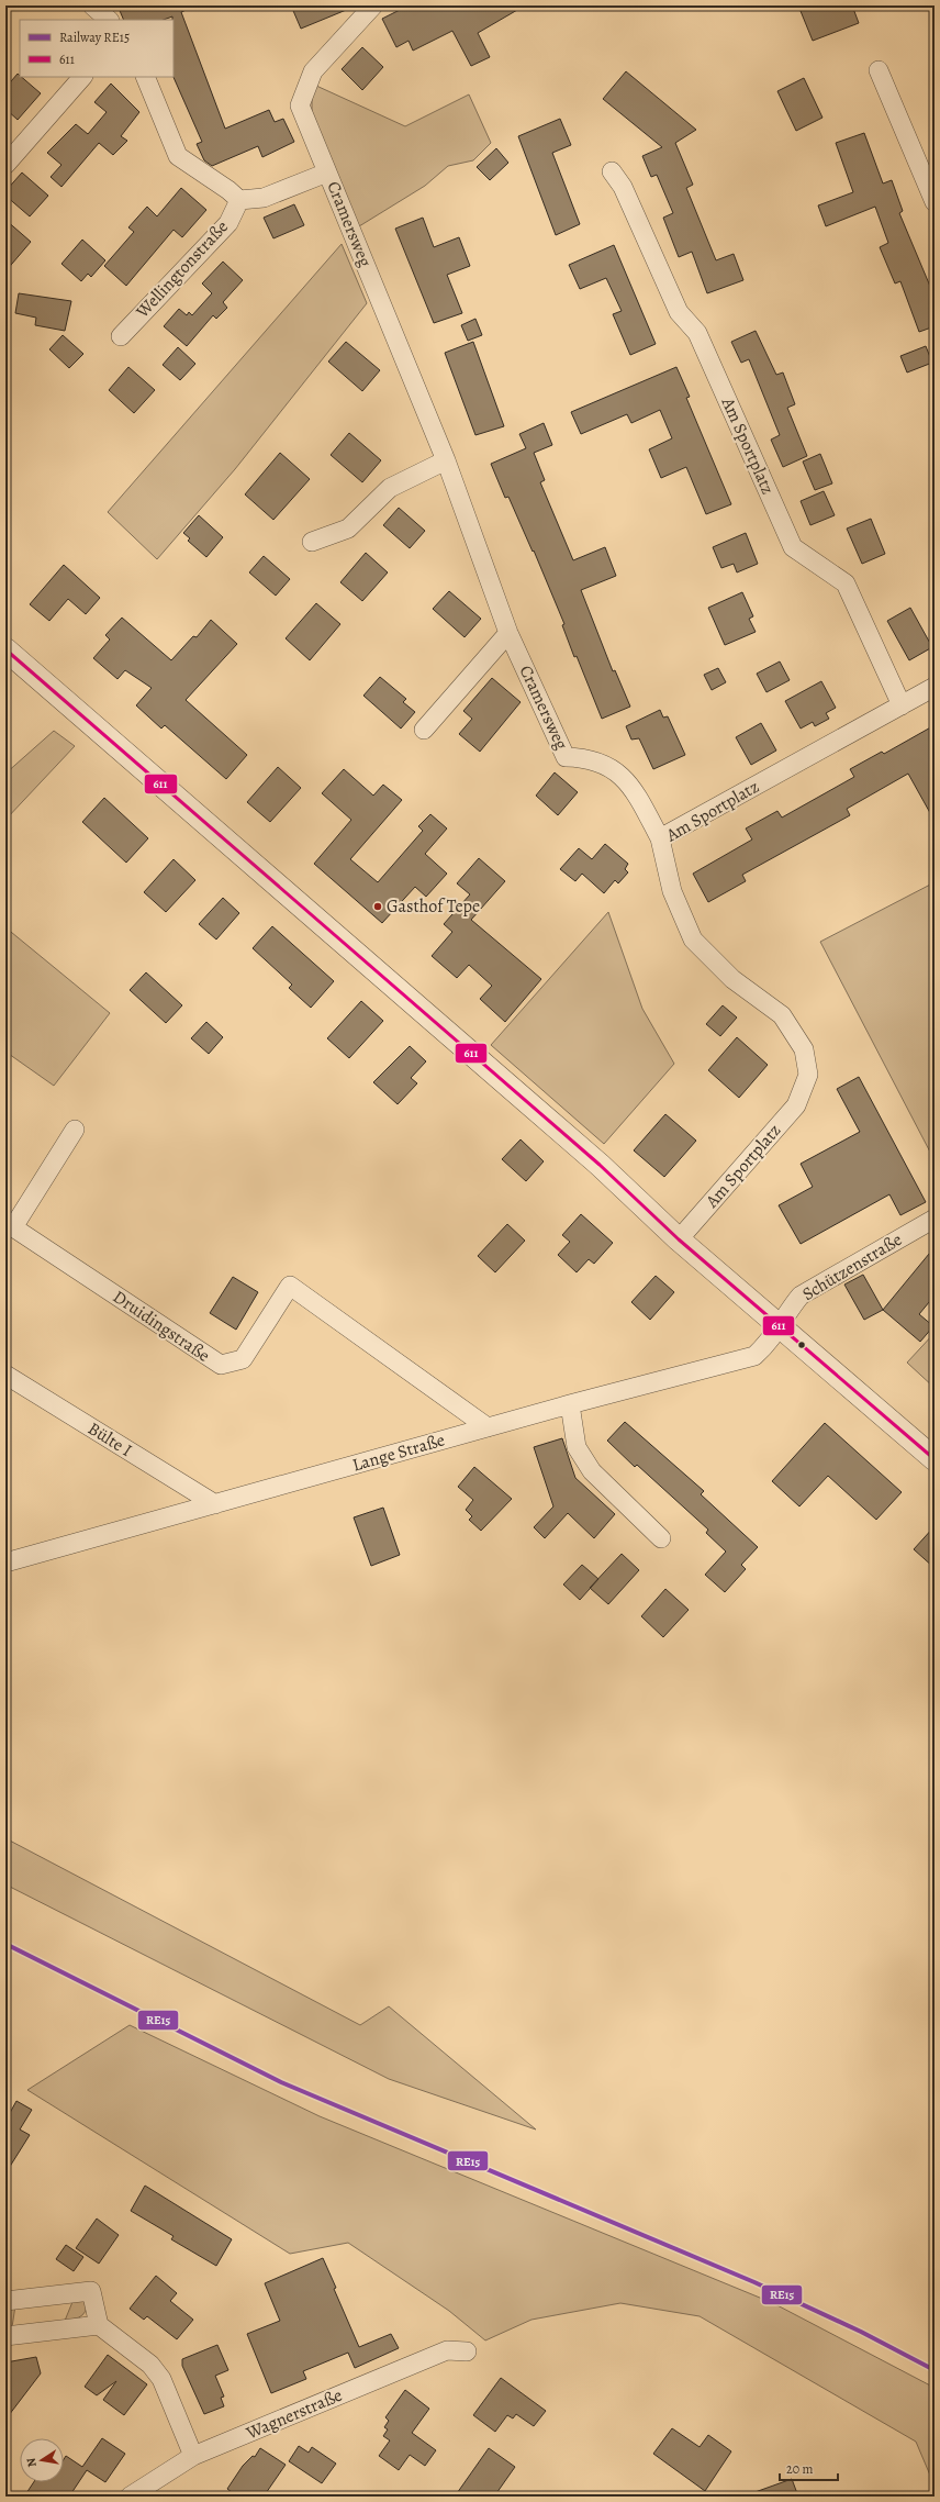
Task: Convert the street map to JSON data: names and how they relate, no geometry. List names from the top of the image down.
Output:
{
  "streets": {
    "street": [
      "Cramersweg",
      "Wellingtonstraße",
      "Am Sportplatz",
      "Schützenstraße",
      "Druidingstraße",
      "Bülte I",
      "Lange Straße",
      "Wagnerstraße"
    ]
  },
  "crossings": [
    ["Cramersweg", "Am Sportplatz"],
    ["Schützenstraße", "Lange Straße"],
    ["Druidingstraße", "Lange Straße"],
    ["Bülte I", "Lange Straße"]
  ],
  "places": ["Gasthof Tepe"],
  "lines": ["transit line 611", "rail line RE15"],
  "legend": ["Railway RE15", "611"],
  "scale_bar": "20 m",
  "north": "left"
}
